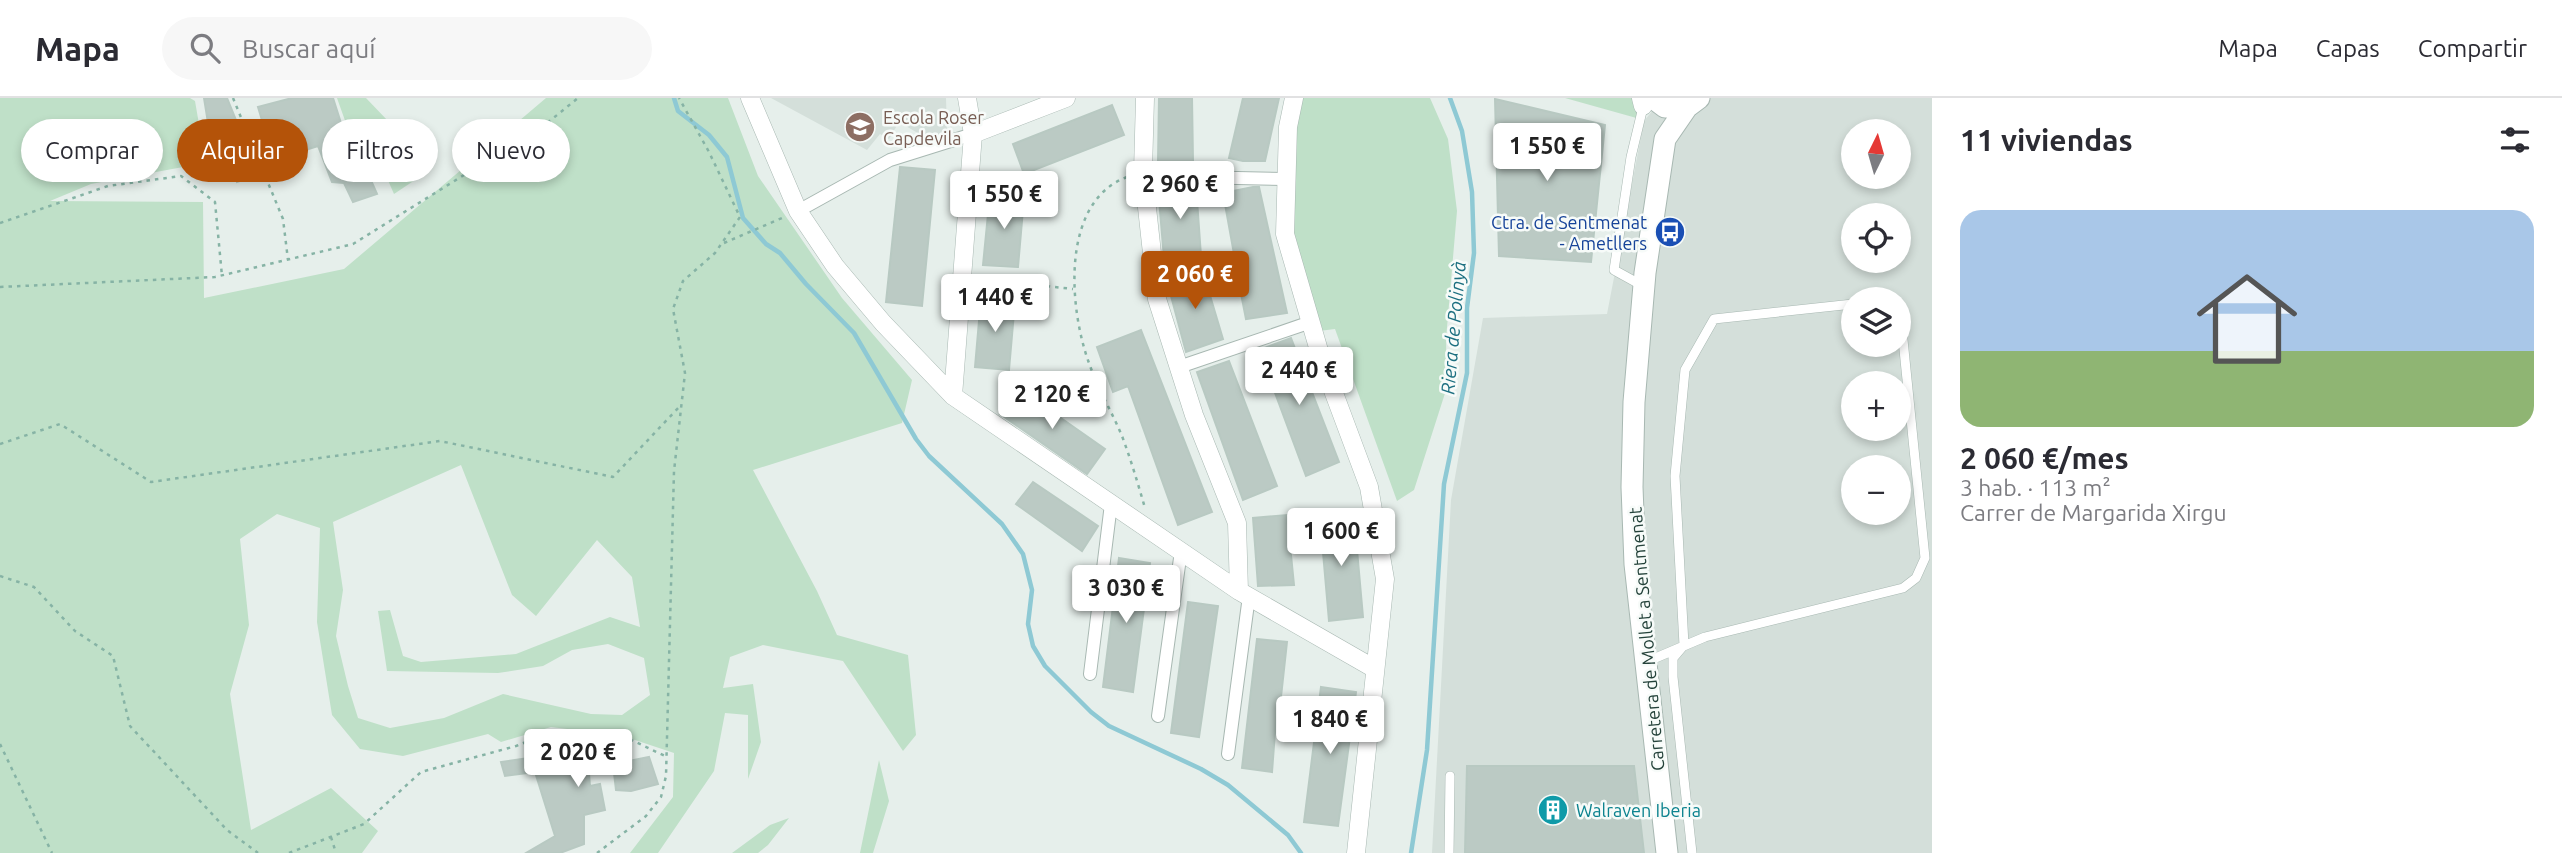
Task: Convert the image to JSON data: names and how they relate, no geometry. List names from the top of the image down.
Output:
{
  "streets": {
    "street": ["Carretera de Mollet a Sentmenat"]
  },
  "water": ["Riera de Polinyà"],
  "places": {
    "school or university": ["Escola Roser Capdevila"],
    "bus stop": ["Ctra. de Sentmenat - Ametllers"],
    "building": ["Walraven Iberia"]
  },
  "north": "top",
  "page": {
    "header": "Mapa",
    "search": "Buscar aquí",
    "nav": ["Mapa", "Capas", "Compartir"],
    "heading": "11 viviendas",
    "map_buttons": ["+", "−"],
    "chip": [
      "Comprar",
      "Alquilar",
      "Filtros",
      "Nuevo"
    ],
    "price": [
      "1 550 €",
      "2 960 €",
      "1 550 €",
      "2 060 €",
      "1 440 €",
      "2 440 €",
      "2 120 €",
      "1 600 €",
      "3 030 €",
      "1 840 €",
      "2 020 €"
    ],
    "list": [
      {
        "name": "2 060 €/mes",
        "note": "3 hab. · 113 m² · Carrer de Margarida Xirgu"
      }
    ]
  }
}
